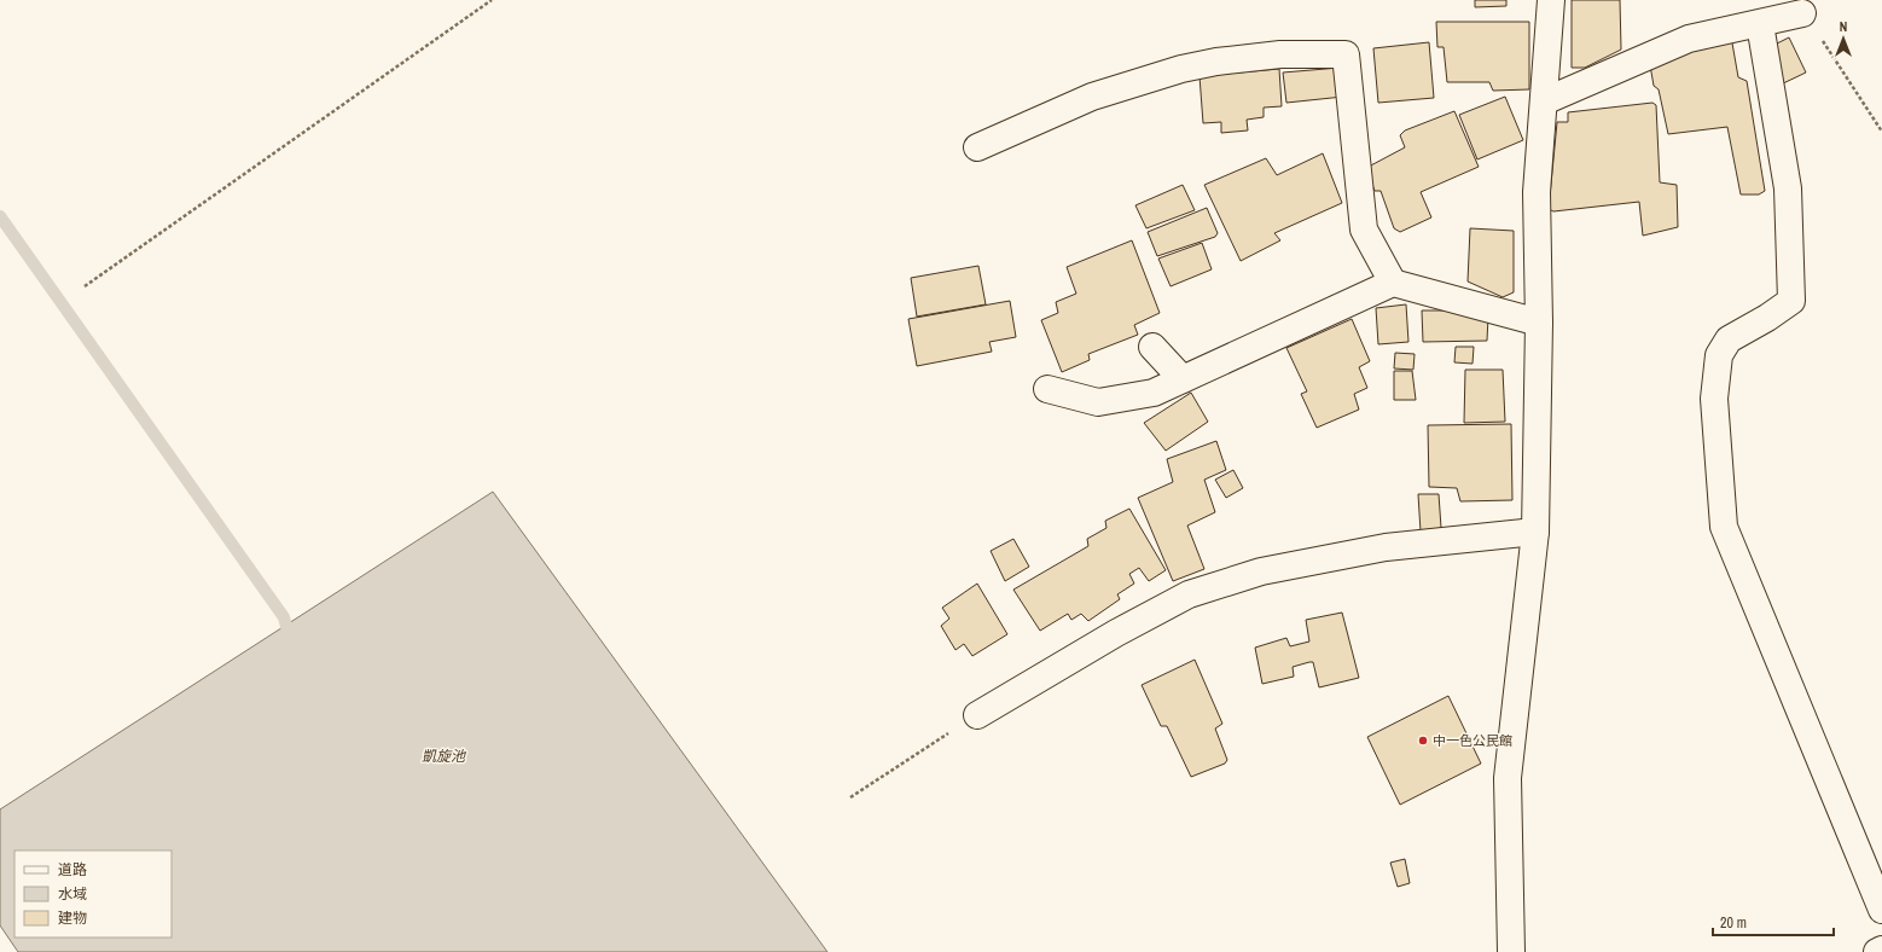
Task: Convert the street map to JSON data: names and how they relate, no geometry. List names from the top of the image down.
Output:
{
  "water": ["凱旋池"],
  "places": ["中一色公民館"],
  "legend": ["道路", "水域", "建物"],
  "scale_bar": "20 m",
  "north": "top"
}
